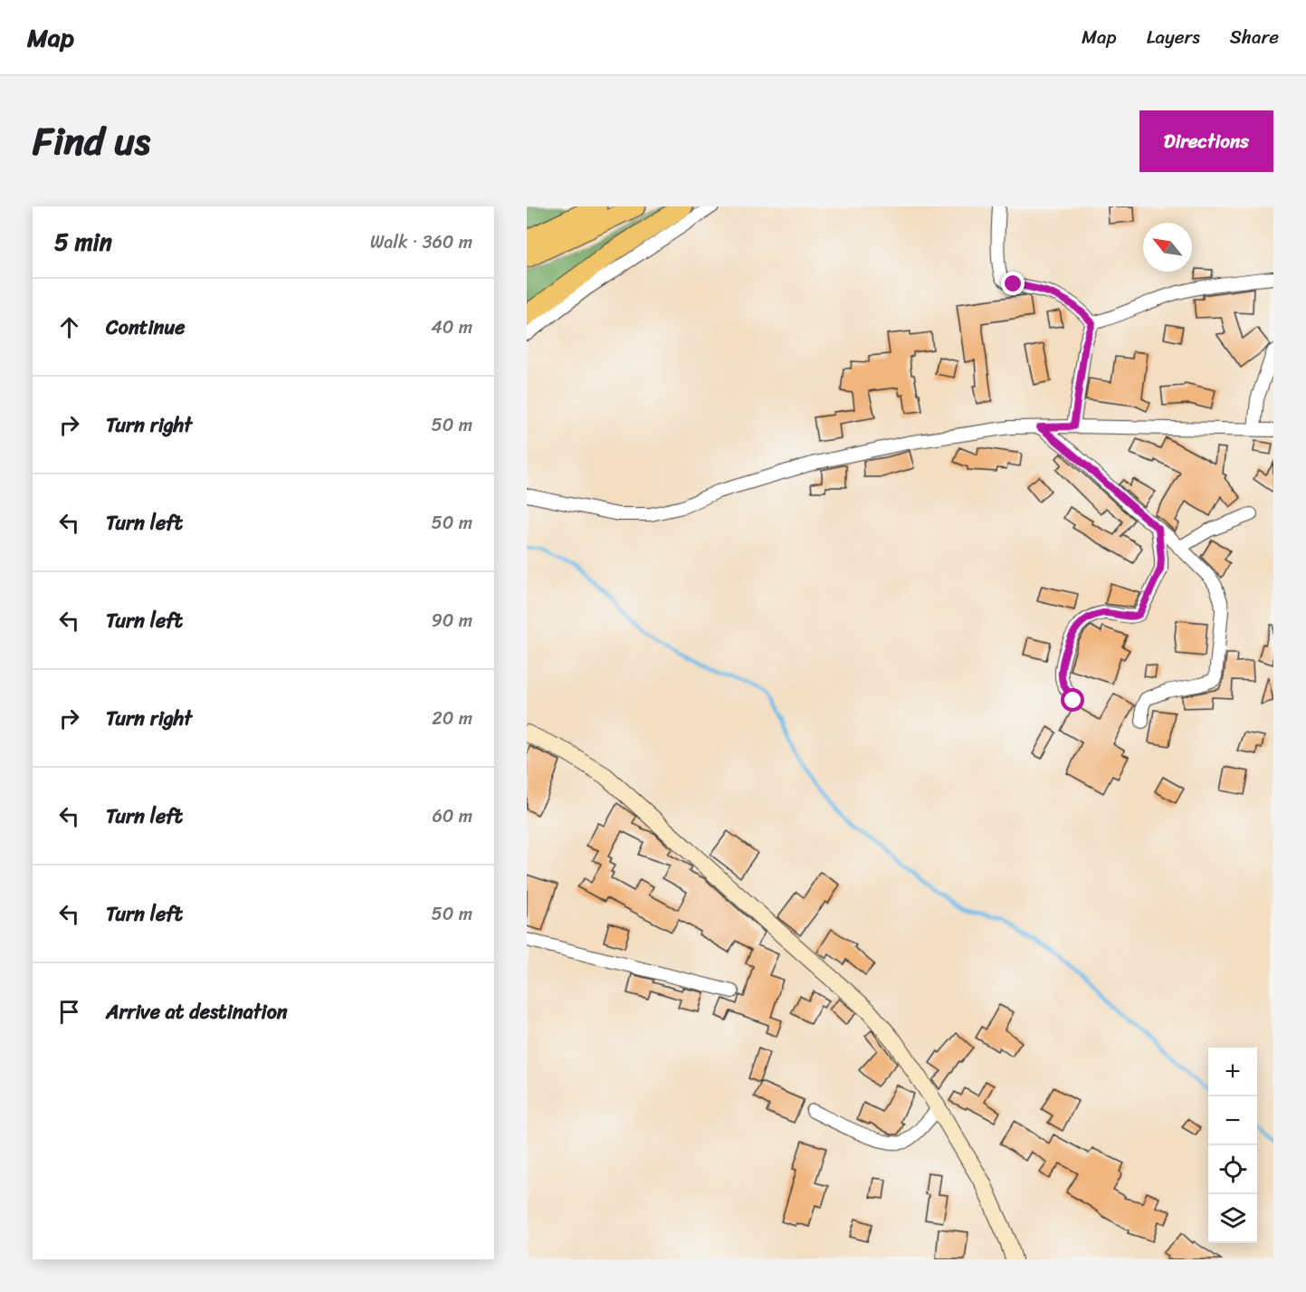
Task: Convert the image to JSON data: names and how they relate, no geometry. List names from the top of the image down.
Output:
{
  "north": "top left",
  "page": {
    "header": "Map",
    "nav": ["Map", "Layers", "Share"],
    "title": "Find us",
    "buttons": "Directions",
    "heading": ["5 min", "Walk · 360 m"],
    "list": [
      ["Continue", "40 m"],
      ["Turn right", "50 m"],
      ["Turn left", "50 m"],
      ["Turn left", "90 m"],
      ["Turn right", "20 m"],
      ["Turn left", "60 m"],
      ["Turn left", "50 m"],
      "Arrive at destination"
    ],
    "map_buttons": ["+", "−"]
  }
}
